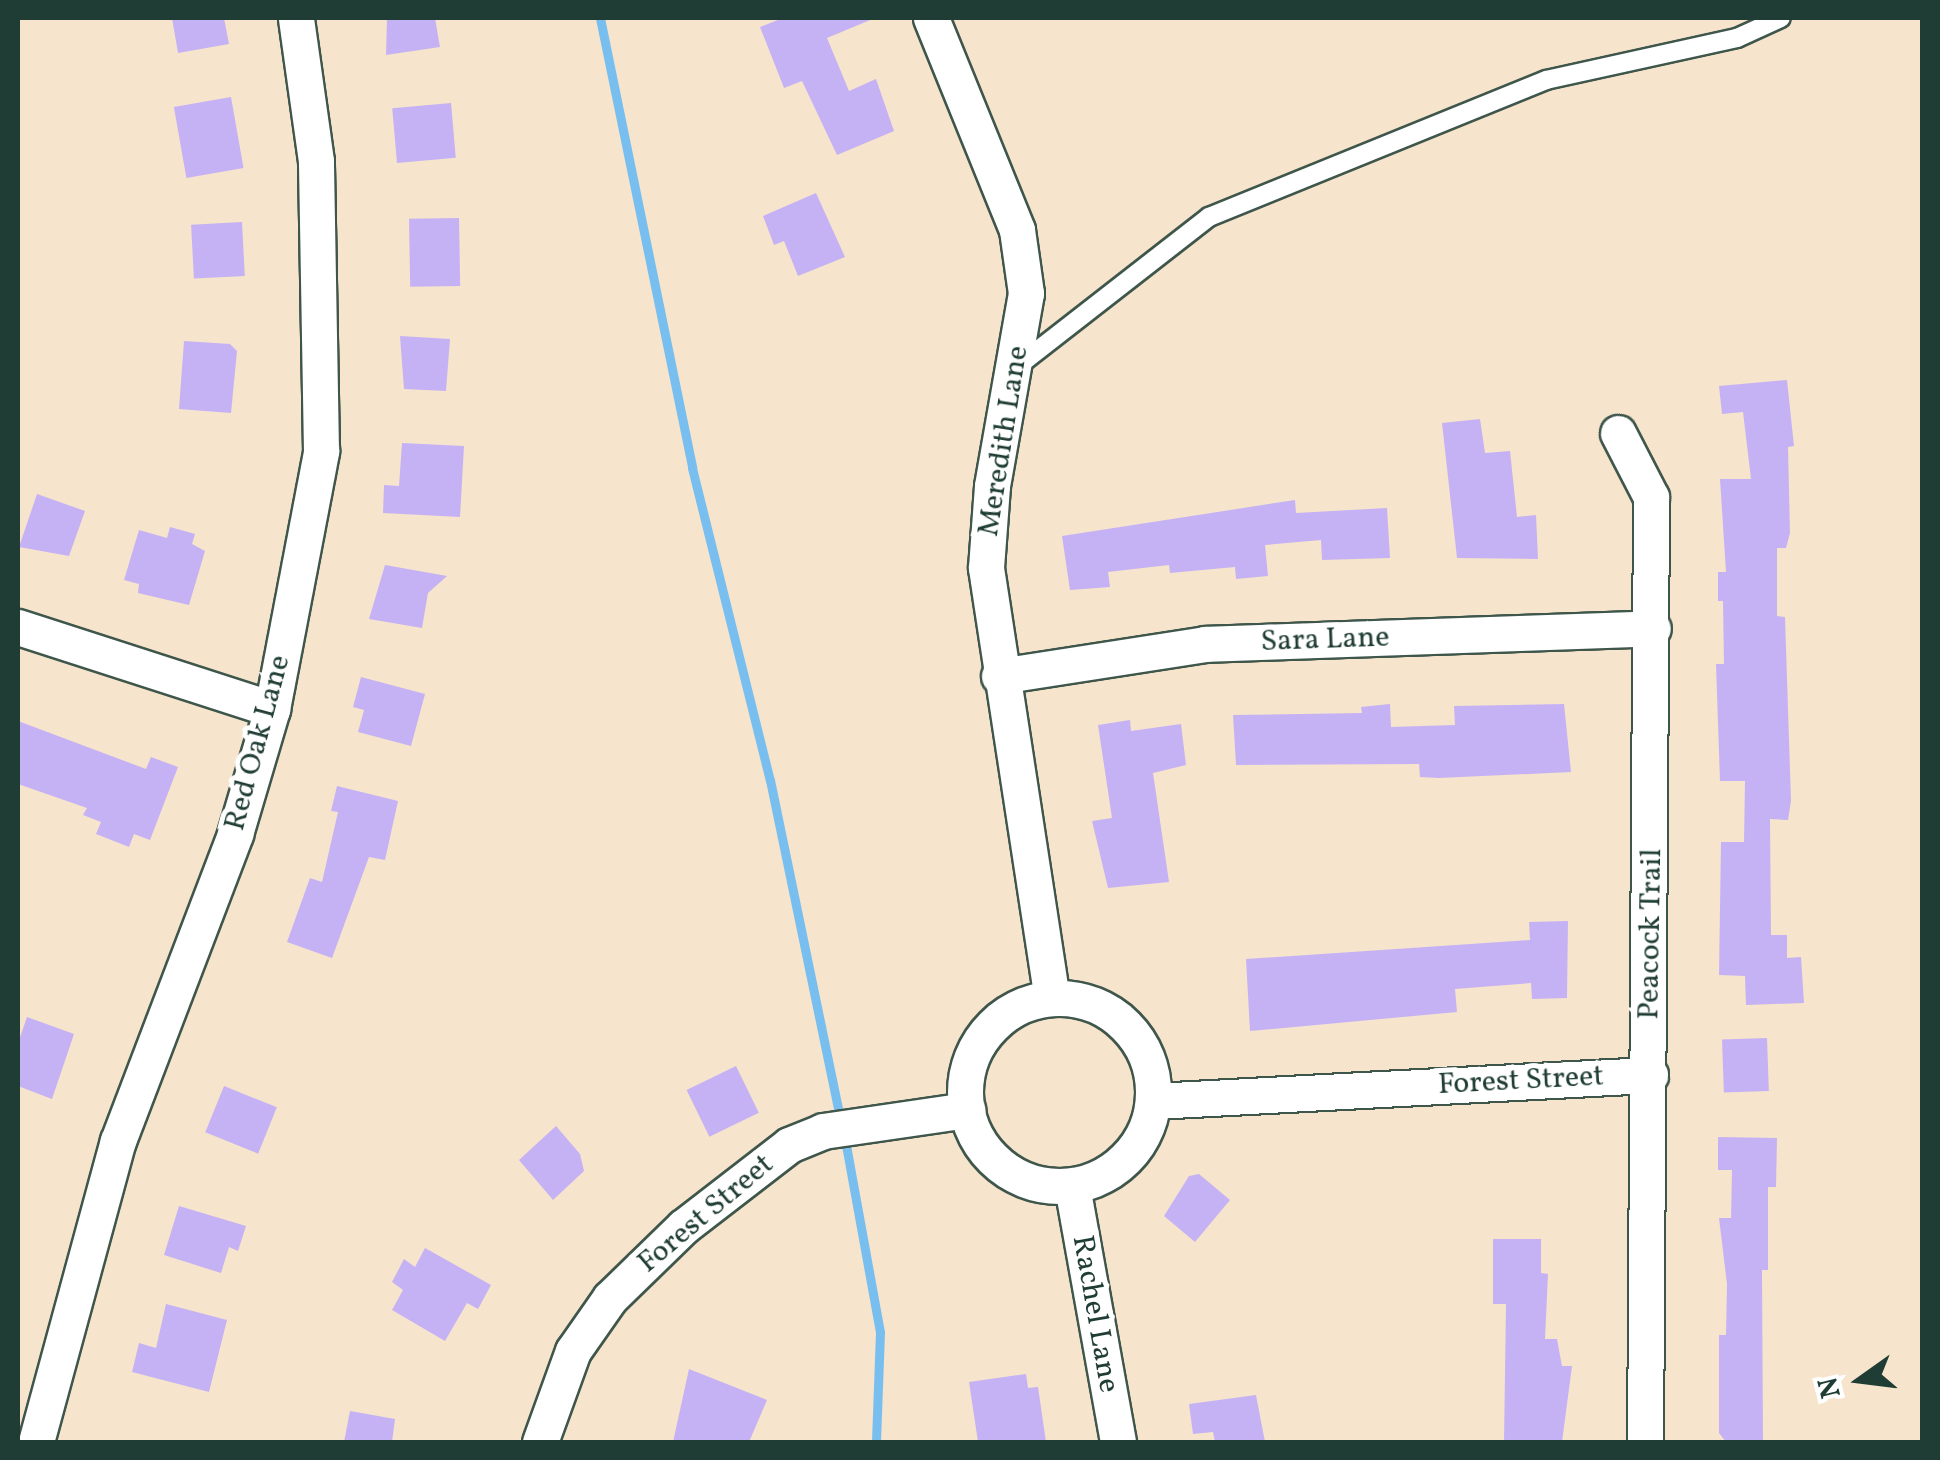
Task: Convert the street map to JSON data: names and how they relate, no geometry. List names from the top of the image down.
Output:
{
  "streets": {
    "street": [
      "Meredith Lane",
      "Sara Lane",
      "Red Oak Lane",
      "Peacock Trail",
      "Forest Street",
      "Rachel Lane"
    ]
  },
  "crossings": [
    ["Meredith Lane", "Sara Lane"],
    ["Meredith Lane", "Forest Street"],
    ["Meredith Lane", "Rachel Lane"],
    ["Sara Lane", "Peacock Trail"],
    ["Peacock Trail", "Forest Street"],
    ["Forest Street", "Rachel Lane"]
  ],
  "north": "left"
}
